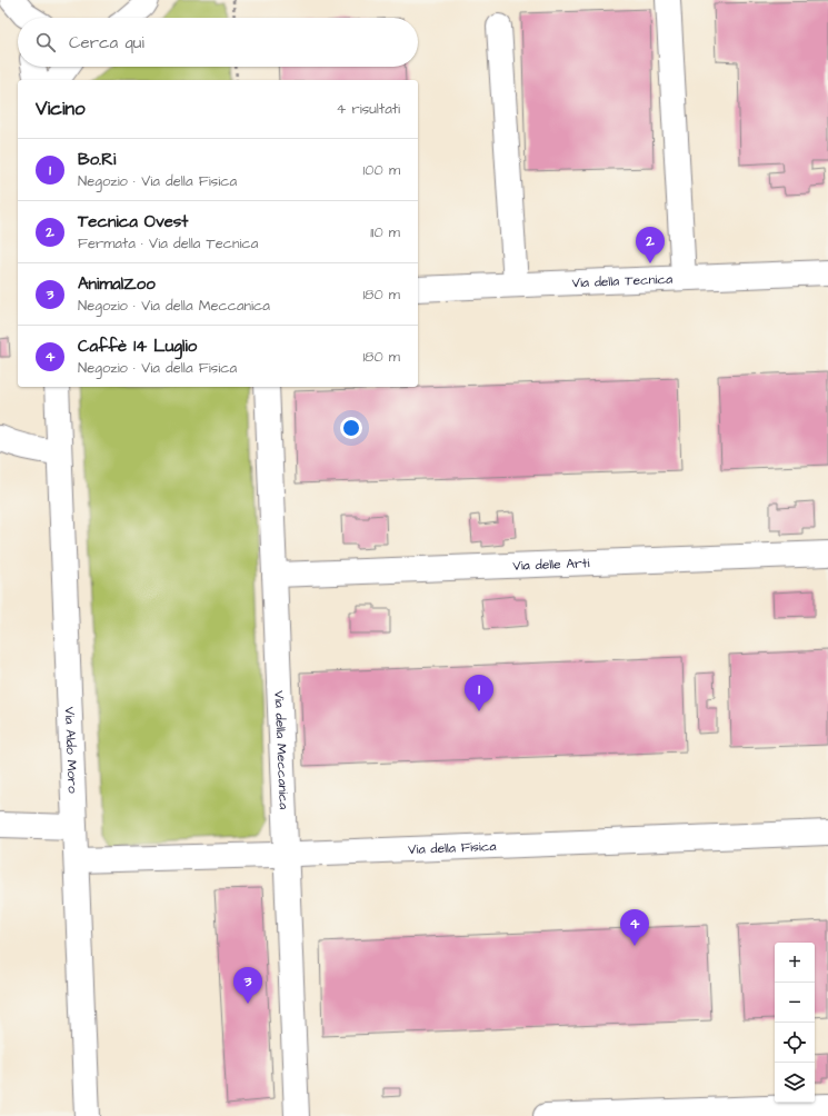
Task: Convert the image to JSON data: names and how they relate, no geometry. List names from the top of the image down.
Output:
{
  "streets": {
    "street": [
      "Via della Tecnica",
      "Via delle Arti",
      "Via Aldo Moro",
      "Via della Meccanica",
      "Via della Fisica"
    ]
  },
  "crossings": [
    ["Via delle Arti", "Via della Meccanica"],
    ["Via Aldo Moro", "Via della Fisica"],
    ["Via della Meccanica", "Via della Fisica"]
  ],
  "page": {
    "search": "Cerca qui",
    "heading": ["Vicino", "4 risultati"],
    "list": [
      {
        "mark": "1",
        "name": "Bo.Ri",
        "note": "Negozio · Via della Fisica",
        "value": "100 m"
      },
      {
        "mark": "2",
        "name": "Tecnica Ovest",
        "note": "Fermata · Via della Tecnica",
        "value": "110 m"
      },
      {
        "mark": "3",
        "name": "AnimalZoo",
        "note": "Negozio · Via della Meccanica",
        "value": "180 m"
      },
      {
        "mark": "4",
        "name": "Caffè 14 Luglio",
        "note": "Negozio · Via della Fisica",
        "value": "180 m"
      }
    ],
    "pins": [
      "2",
      "1",
      "4",
      "3"
    ],
    "map_buttons": ["+", "−"]
  }
}
